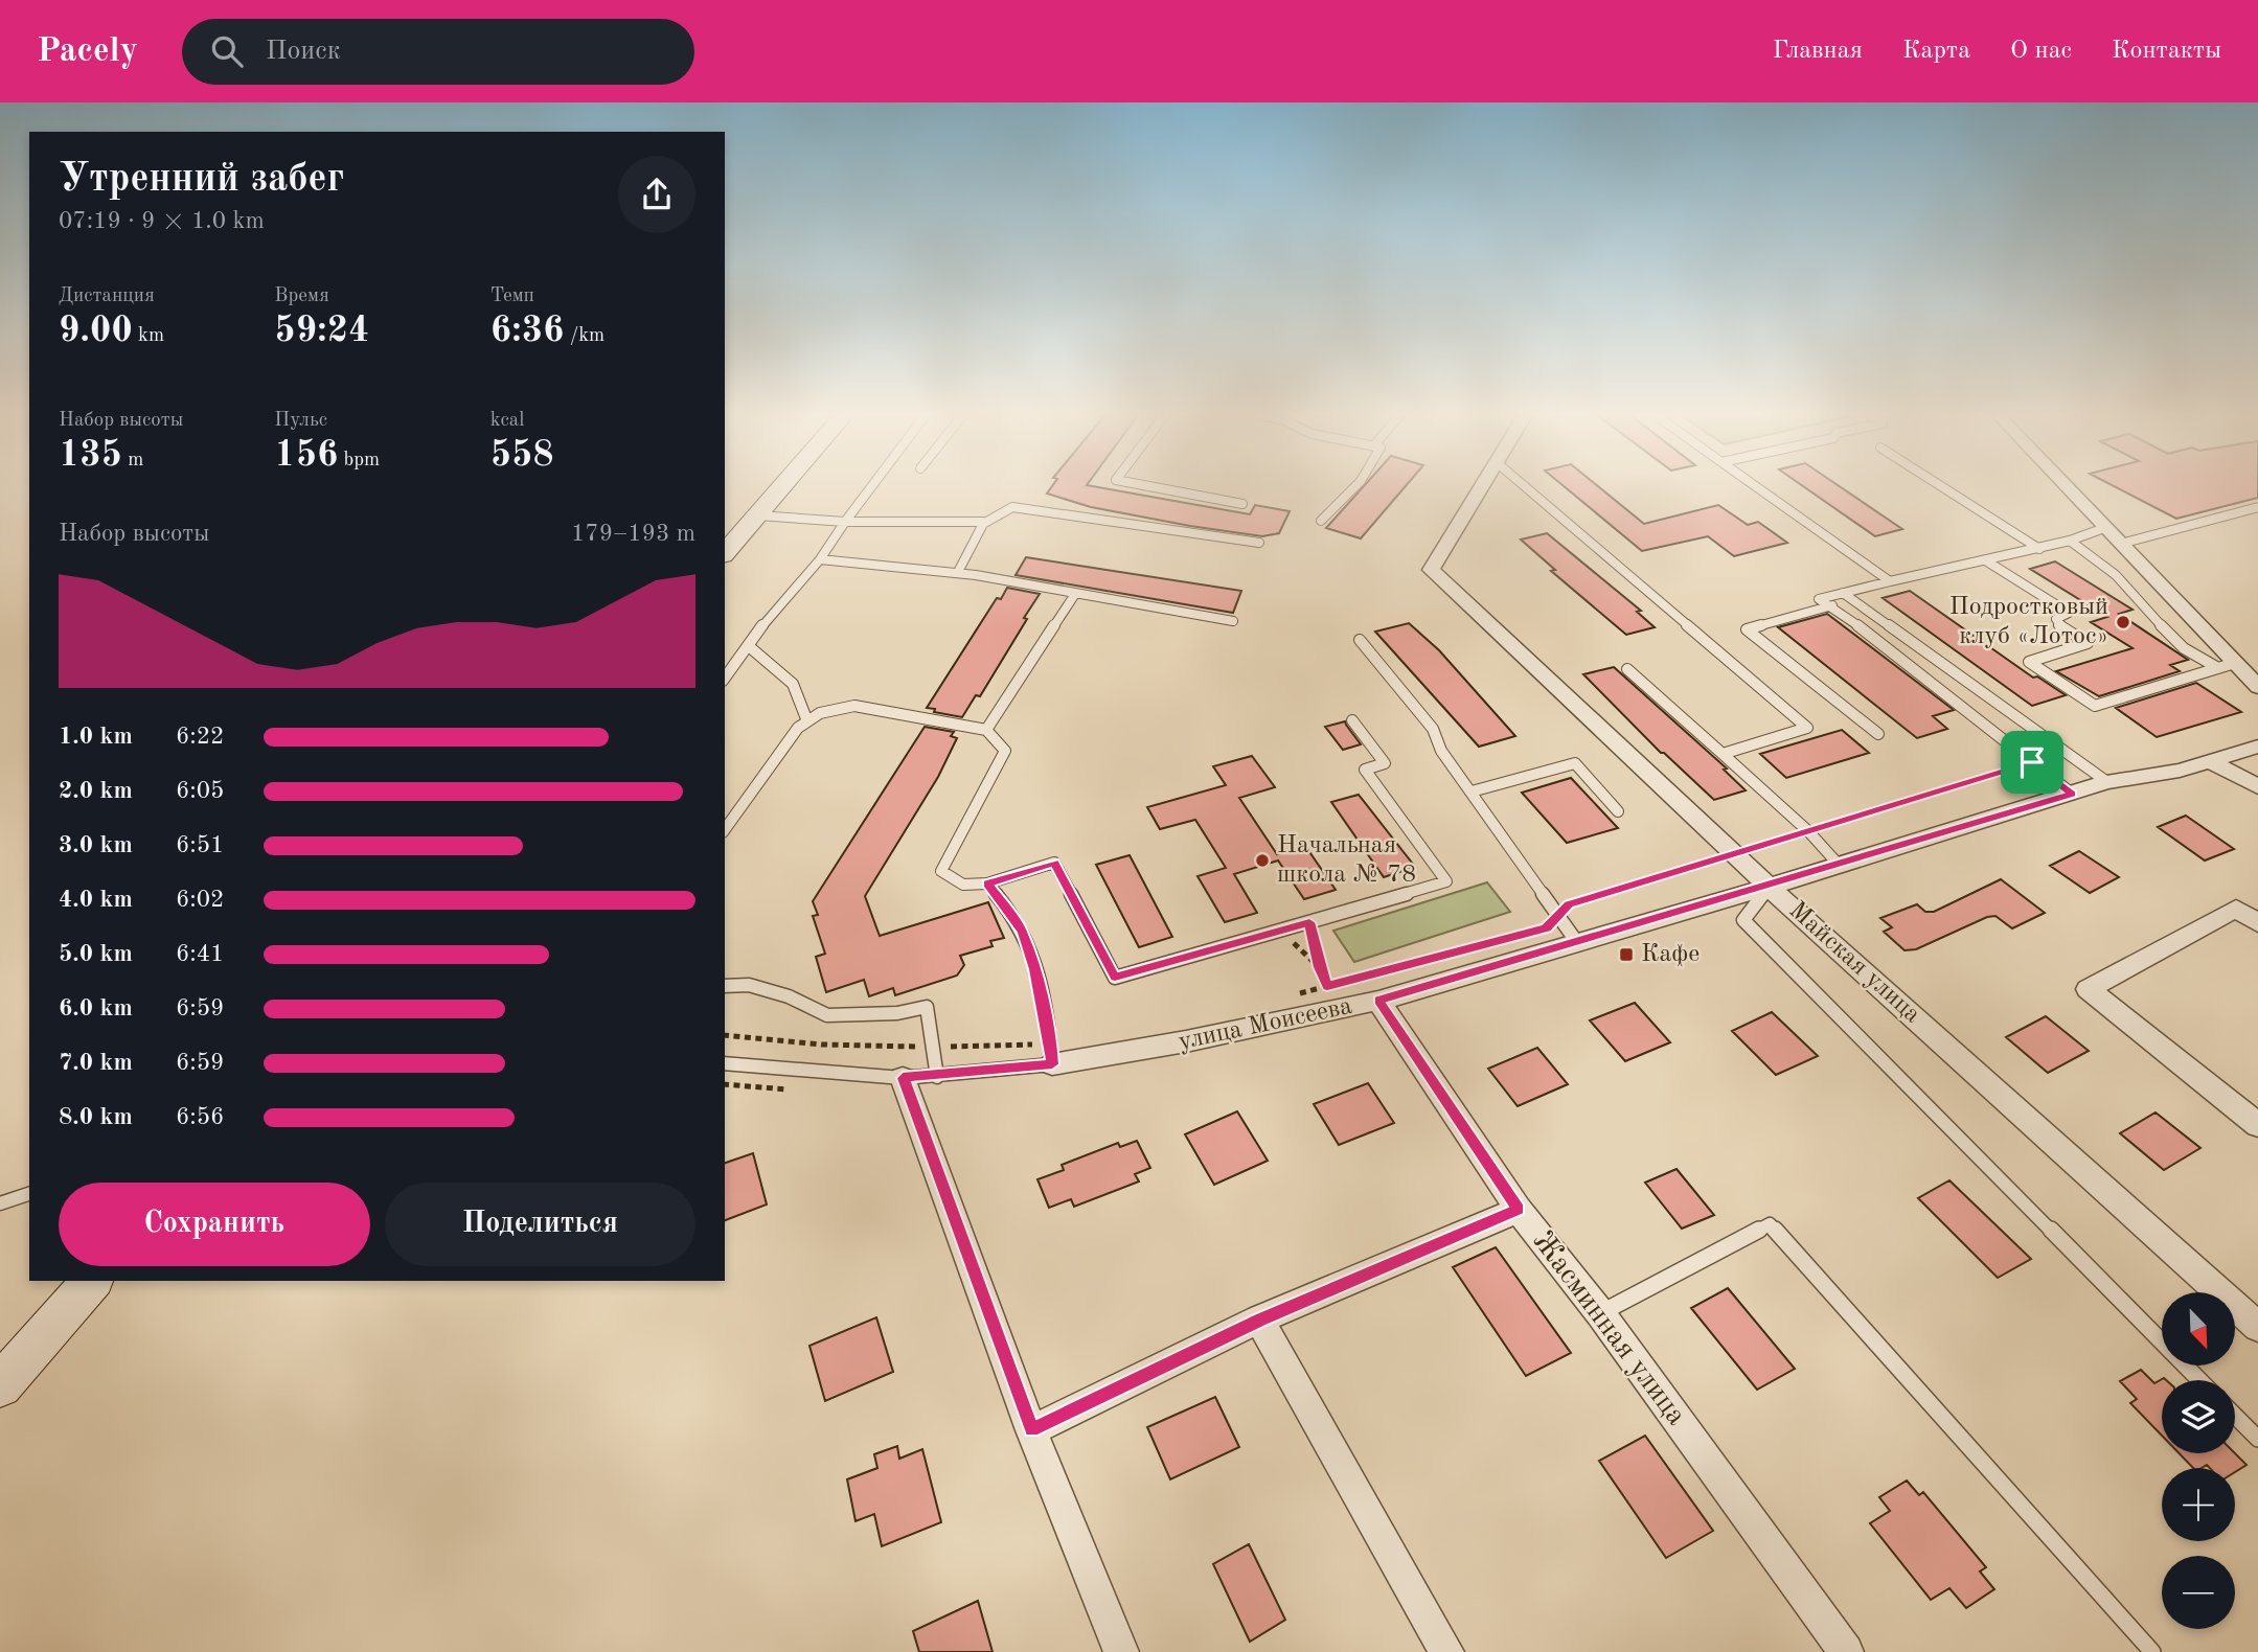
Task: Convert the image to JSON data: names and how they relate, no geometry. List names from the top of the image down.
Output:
{
  "streets": {
    "street": ["Майская улица", "улица Моисеева", "Жасминная улица"]
  },
  "crossings": [
    ["Майская улица", "улица Моисеева"],
    ["улица Моисеева", "Жасминная улица"]
  ],
  "places": {
    "other": ["Подростковый клуб «Лотос»", "Начальная школа № 78"],
    "transit": ["Кафе"]
  },
  "north": "bottom right",
  "page": {
    "header": "Pacely",
    "search": "Поиск",
    "nav": [
      "Главная",
      "Карта",
      "О нас",
      "Контакты"
    ],
    "heading": ["Утренний забег", "07:19 · 9 × 1.0 km"],
    "stats": [
      ["Дистанция", "9.00 km"],
      ["Время", "59:24"],
      ["Темп", "6:36 /km"],
      ["Набор высоты", "135 m"],
      ["Пульс", "156 bpm"],
      ["kcal", "558"]
    ],
    "chart": ["Набор высоты", "179–193 m"],
    "list": [
      {
        "name": "1.0 km",
        "note": "6:22"
      },
      {
        "name": "2.0 km",
        "note": "6:05"
      },
      {
        "name": "3.0 km",
        "note": "6:51"
      },
      {
        "name": "4.0 km",
        "note": "6:02"
      },
      {
        "name": "5.0 km",
        "note": "6:41"
      },
      {
        "name": "6.0 km",
        "note": "6:59"
      },
      {
        "name": "7.0 km",
        "note": "6:59"
      },
      {
        "name": "8.0 km",
        "note": "6:56"
      }
    ],
    "buttons": ["Сохранить", "Поделиться"],
    "map_buttons": ["+", "−"]
  }
}
